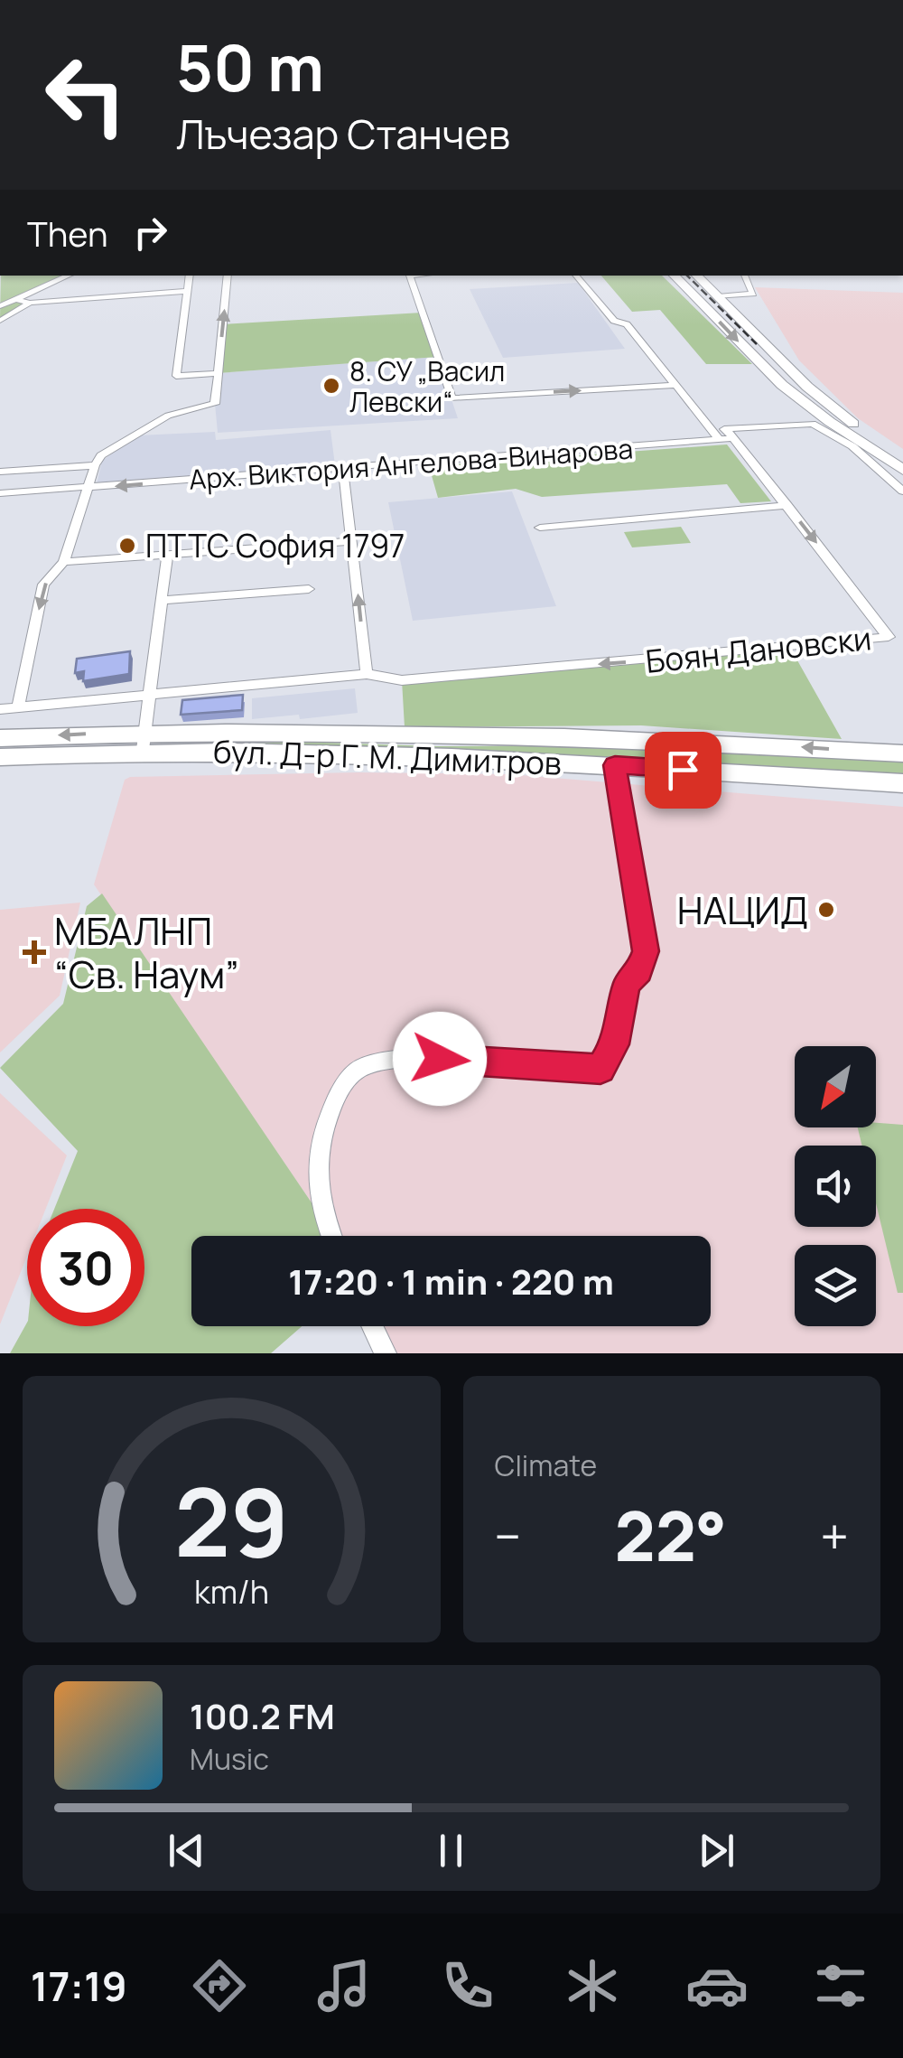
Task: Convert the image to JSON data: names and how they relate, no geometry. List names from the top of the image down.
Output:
{
  "streets": {
    "main road": ["бул. Д-р Г. М. Димитров"],
    "street": ["Арх. Виктория Ангелова-Винарова", "Боян Дановски"]
  },
  "crossings": [
    ["Арх. Виктория Ангелова-Винарова", "Боян Дановски"]
  ],
  "places": {
    "other": ["8. СУ „Васил Левски“", "ПТТС София 1797", "НАЦИД"],
    "health": ["MБАЛНП “Св. Наум”"]
  },
  "north": "bottom left",
  "page": {
    "turn": ["50 m", "Лъчезар Станчев"],
    "then": "Then",
    "limit": "30",
    "trip": "17:20 · 1 min · 220 m",
    "tile": "Climate",
    "heat": ["−", "22°", "+"],
    "song": ["100.2 FM", "Music"],
    "tabs": "17:19",
    "gauge": ["29", "km/h"]
  }
}
